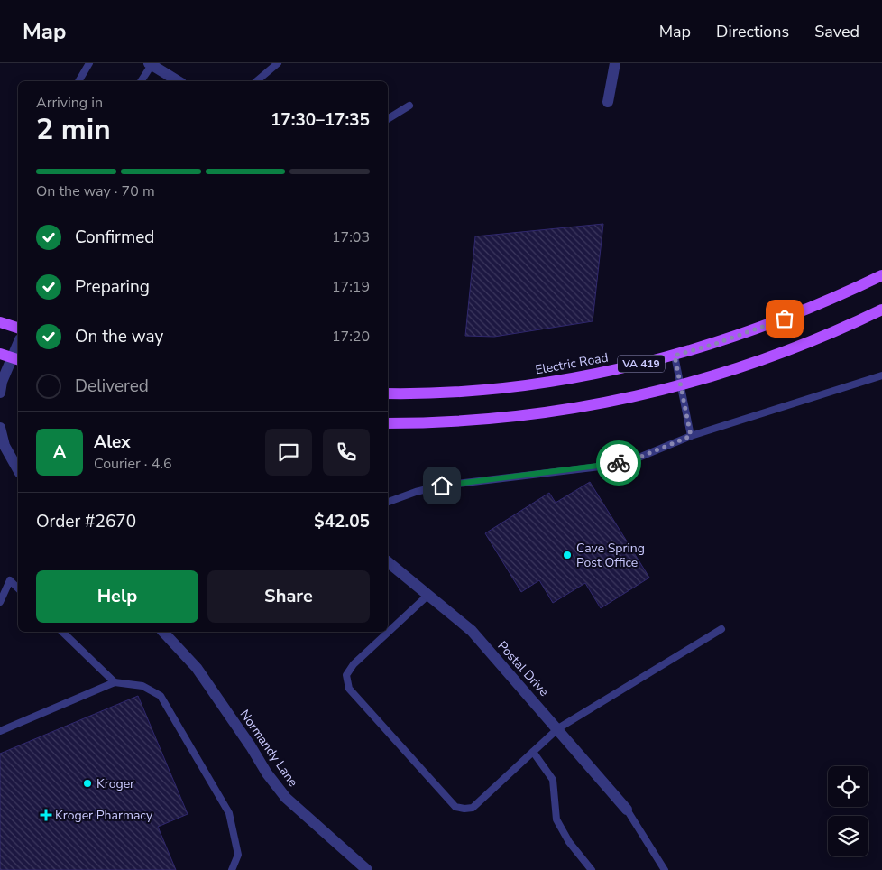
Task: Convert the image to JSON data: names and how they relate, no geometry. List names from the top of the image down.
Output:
{
  "streets": {
    "main road": ["Electric Road", "VA 419"],
    "street": ["Postal Drive", "Normandy Lane"]
  },
  "places": {
    "other": ["Cave Spring Post Office", "Kroger"],
    "health": ["Kroger Pharmacy"]
  },
  "page": {
    "header": "Map",
    "nav": ["Map", "Directions", "Saved"],
    "heading": ["2 min", "Arriving in", "17:30–17:35"],
    "panel": [
      "Alex",
      "Courier · 4.6",
      "Order #2670",
      "$42.05"
    ],
    "bar": "On the way · 70 m",
    "list": [
      ["Confirmed", "17:03"],
      ["Preparing", "17:19"],
      ["On the way", "17:20"],
      "Delivered"
    ],
    "round": "A",
    "buttons": ["Help", "Share"]
  }
}
